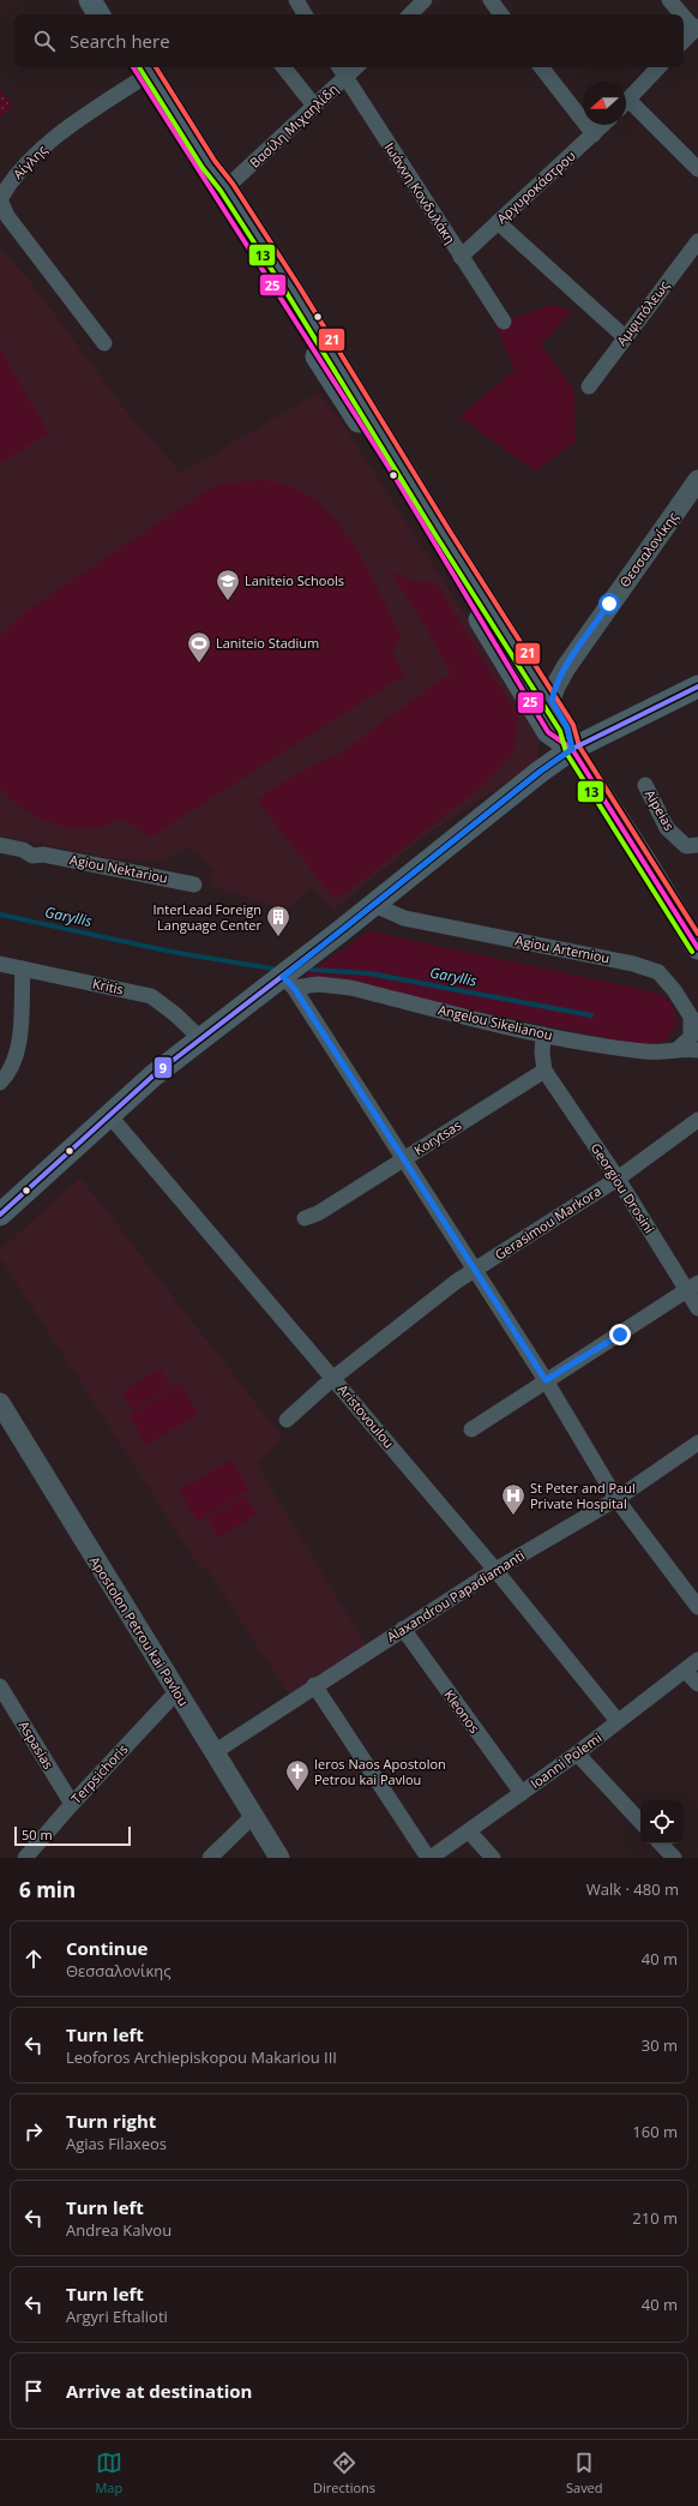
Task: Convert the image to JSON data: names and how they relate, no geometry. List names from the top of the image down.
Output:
{
  "streets": {
    "street": [
      "Βασίλη Μιχαηλίδη",
      "Αίγλης",
      "Αργυροκάστρου",
      "Ιωάννη Κονδυλάκη",
      "Αμφιπόλεως",
      "Θεσσαλονίκης",
      "Aipeias",
      "Agiou Nektariou",
      "Agiou Artemiou",
      "Kritis",
      "Angelou Sikelianou",
      "Korytsas",
      "Georgiou Drosini",
      "Gerasimou Markora",
      "Aristovoulou",
      "Alaxandrou Papadiamanti",
      "Apostolon Petrou kai Pavlou",
      "Kleonos",
      "Aspasias",
      "Ioanni Polemi",
      "Terpsichoris"
    ]
  },
  "crossings": [
    ["Βασίλη Μιχαηλίδη", "Ιωάννη Κονδυλάκη"],
    ["Αργυροκάστρου", "Ιωάννη Κονδυλάκη"],
    ["Agiou Artemiou", "Angelou Sikelianou"],
    ["Korytsas", "Georgiou Drosini"],
    ["Georgiou Drosini", "Gerasimou Markora"],
    ["Gerasimou Markora", "Aristovoulou"],
    ["Aristovoulou", "Alaxandrou Papadiamanti"],
    ["Aristovoulou", "Ioanni Polemi"],
    ["Alaxandrou Papadiamanti", "Apostolon Petrou kai Pavlou"],
    ["Alaxandrou Papadiamanti", "Kleonos"],
    ["Apostolon Petrou kai Pavlou", "Terpsichoris"],
    ["Kleonos", "Ioanni Polemi"],
    ["Aspasias", "Terpsichoris"]
  ],
  "water": ["Garyllis"],
  "places": {
    "school or university": ["Laniteio Schools"],
    "sports": ["Laniteio Stadium"],
    "building": ["InterLead Foreign Language Center"],
    "hospital": ["St Peter and Paul Private Hospital"],
    "church": ["Ieros Naos Apostolon Petrou kai Pavlou"]
  },
  "lines": [
    "transit line 25",
    "transit line 13",
    "transit line 21",
    "transit line 9"
  ],
  "scale_bar": "50 m",
  "north": "left",
  "page": {
    "search": "Search here",
    "scale": "50 m",
    "heading": ["6 min", "Walk · 480 m"],
    "list": [
      ["Continue", "Θεσσαλονίκης", "40 m"],
      ["Turn left", "Leoforos Archiepiskopou Makariou III", "30 m"],
      ["Turn right", "Agias Filaxeos", "160 m"],
      ["Turn left", "Andrea Kalvou", "210 m"],
      ["Turn left", "Argyri Eftalioti", "40 m"],
      "Arrive at destination"
    ],
    "nav": ["Map", "Directions", "Saved"]
  }
}
